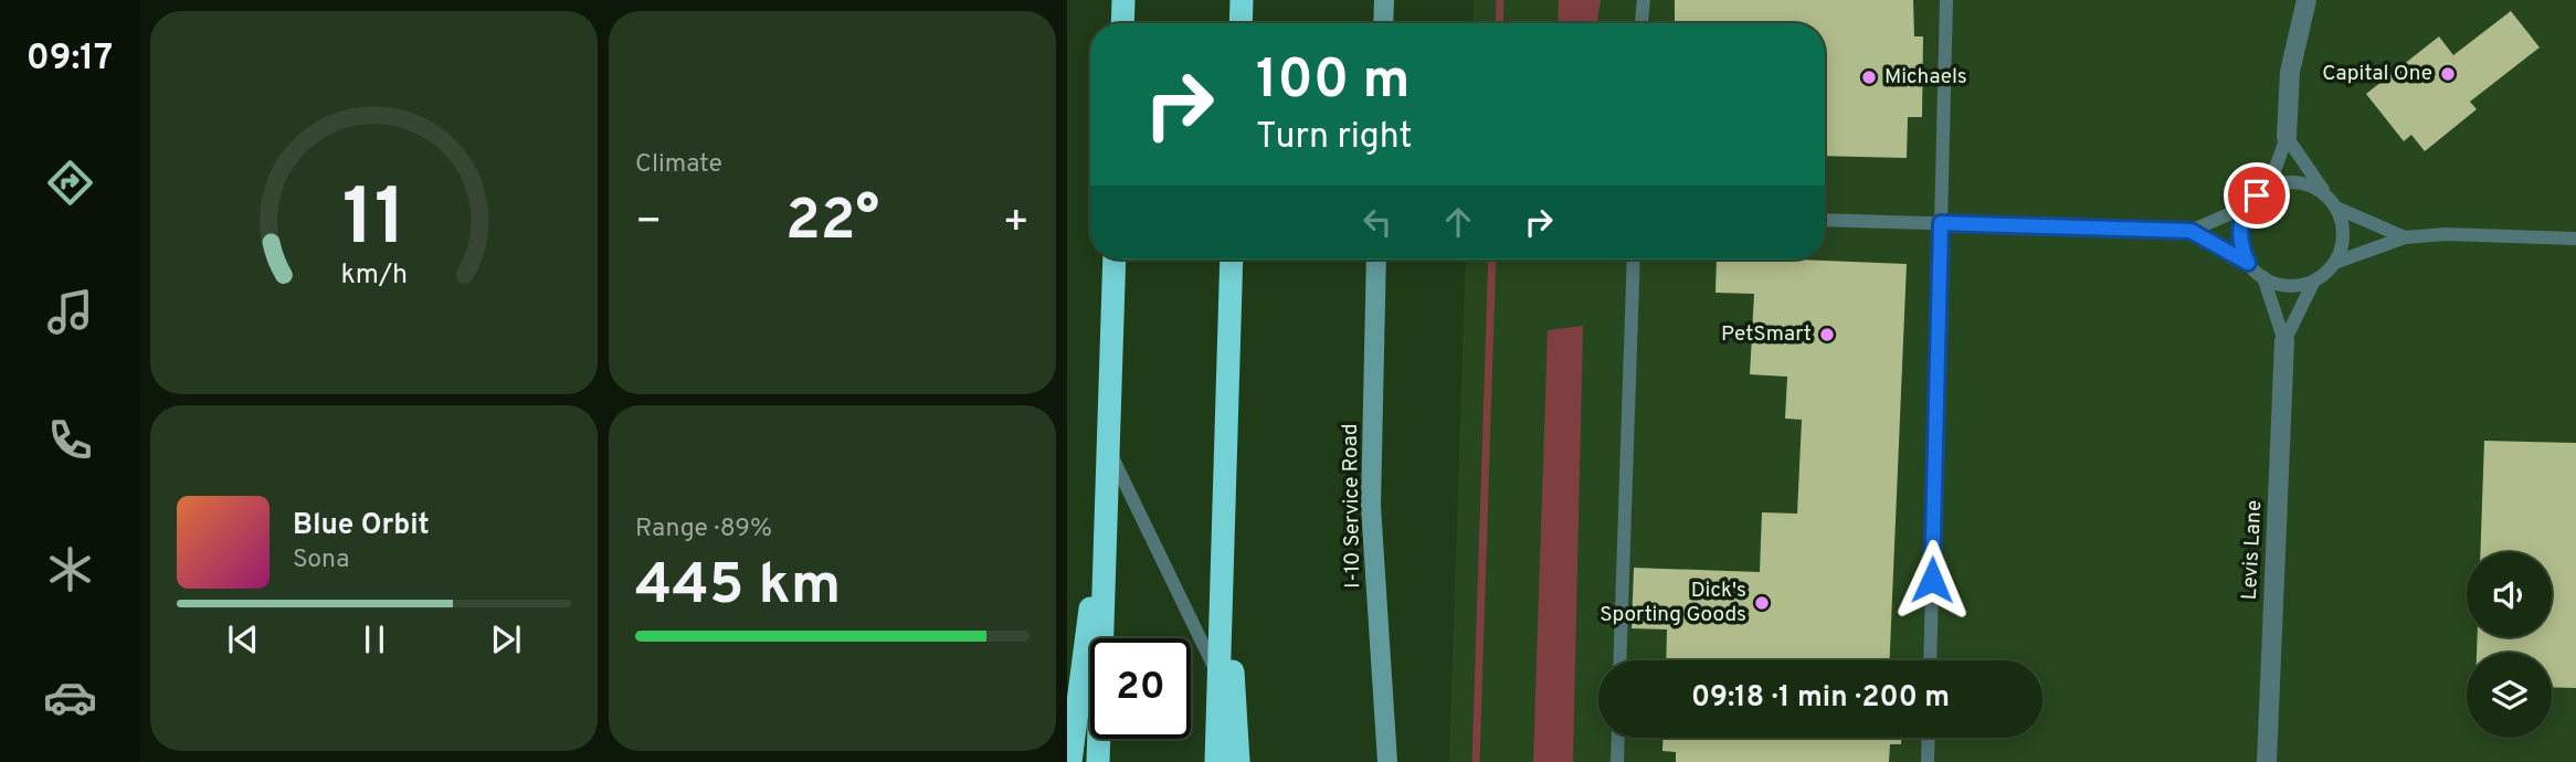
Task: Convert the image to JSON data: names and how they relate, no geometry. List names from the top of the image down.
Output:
{
  "streets": {
    "street": ["I-10 Service Road", "Levis Lane"]
  },
  "places": [
    "Capital One",
    "Michaels",
    "PetSmart",
    "Dick's Sporting Goods"
  ],
  "page": {
    "tabs": "09:17",
    "tile": [
      "Climate",
      ["Range · 89%", "445 km"]
    ],
    "turn": ["100 m", "Turn right"],
    "heat": ["−", "22°", "+"],
    "song": ["Blue Orbit", "Sona"],
    "limit": "20",
    "trip": "09:18 · 1 min · 200 m",
    "gauge": ["11", "km/h"]
  }
}
